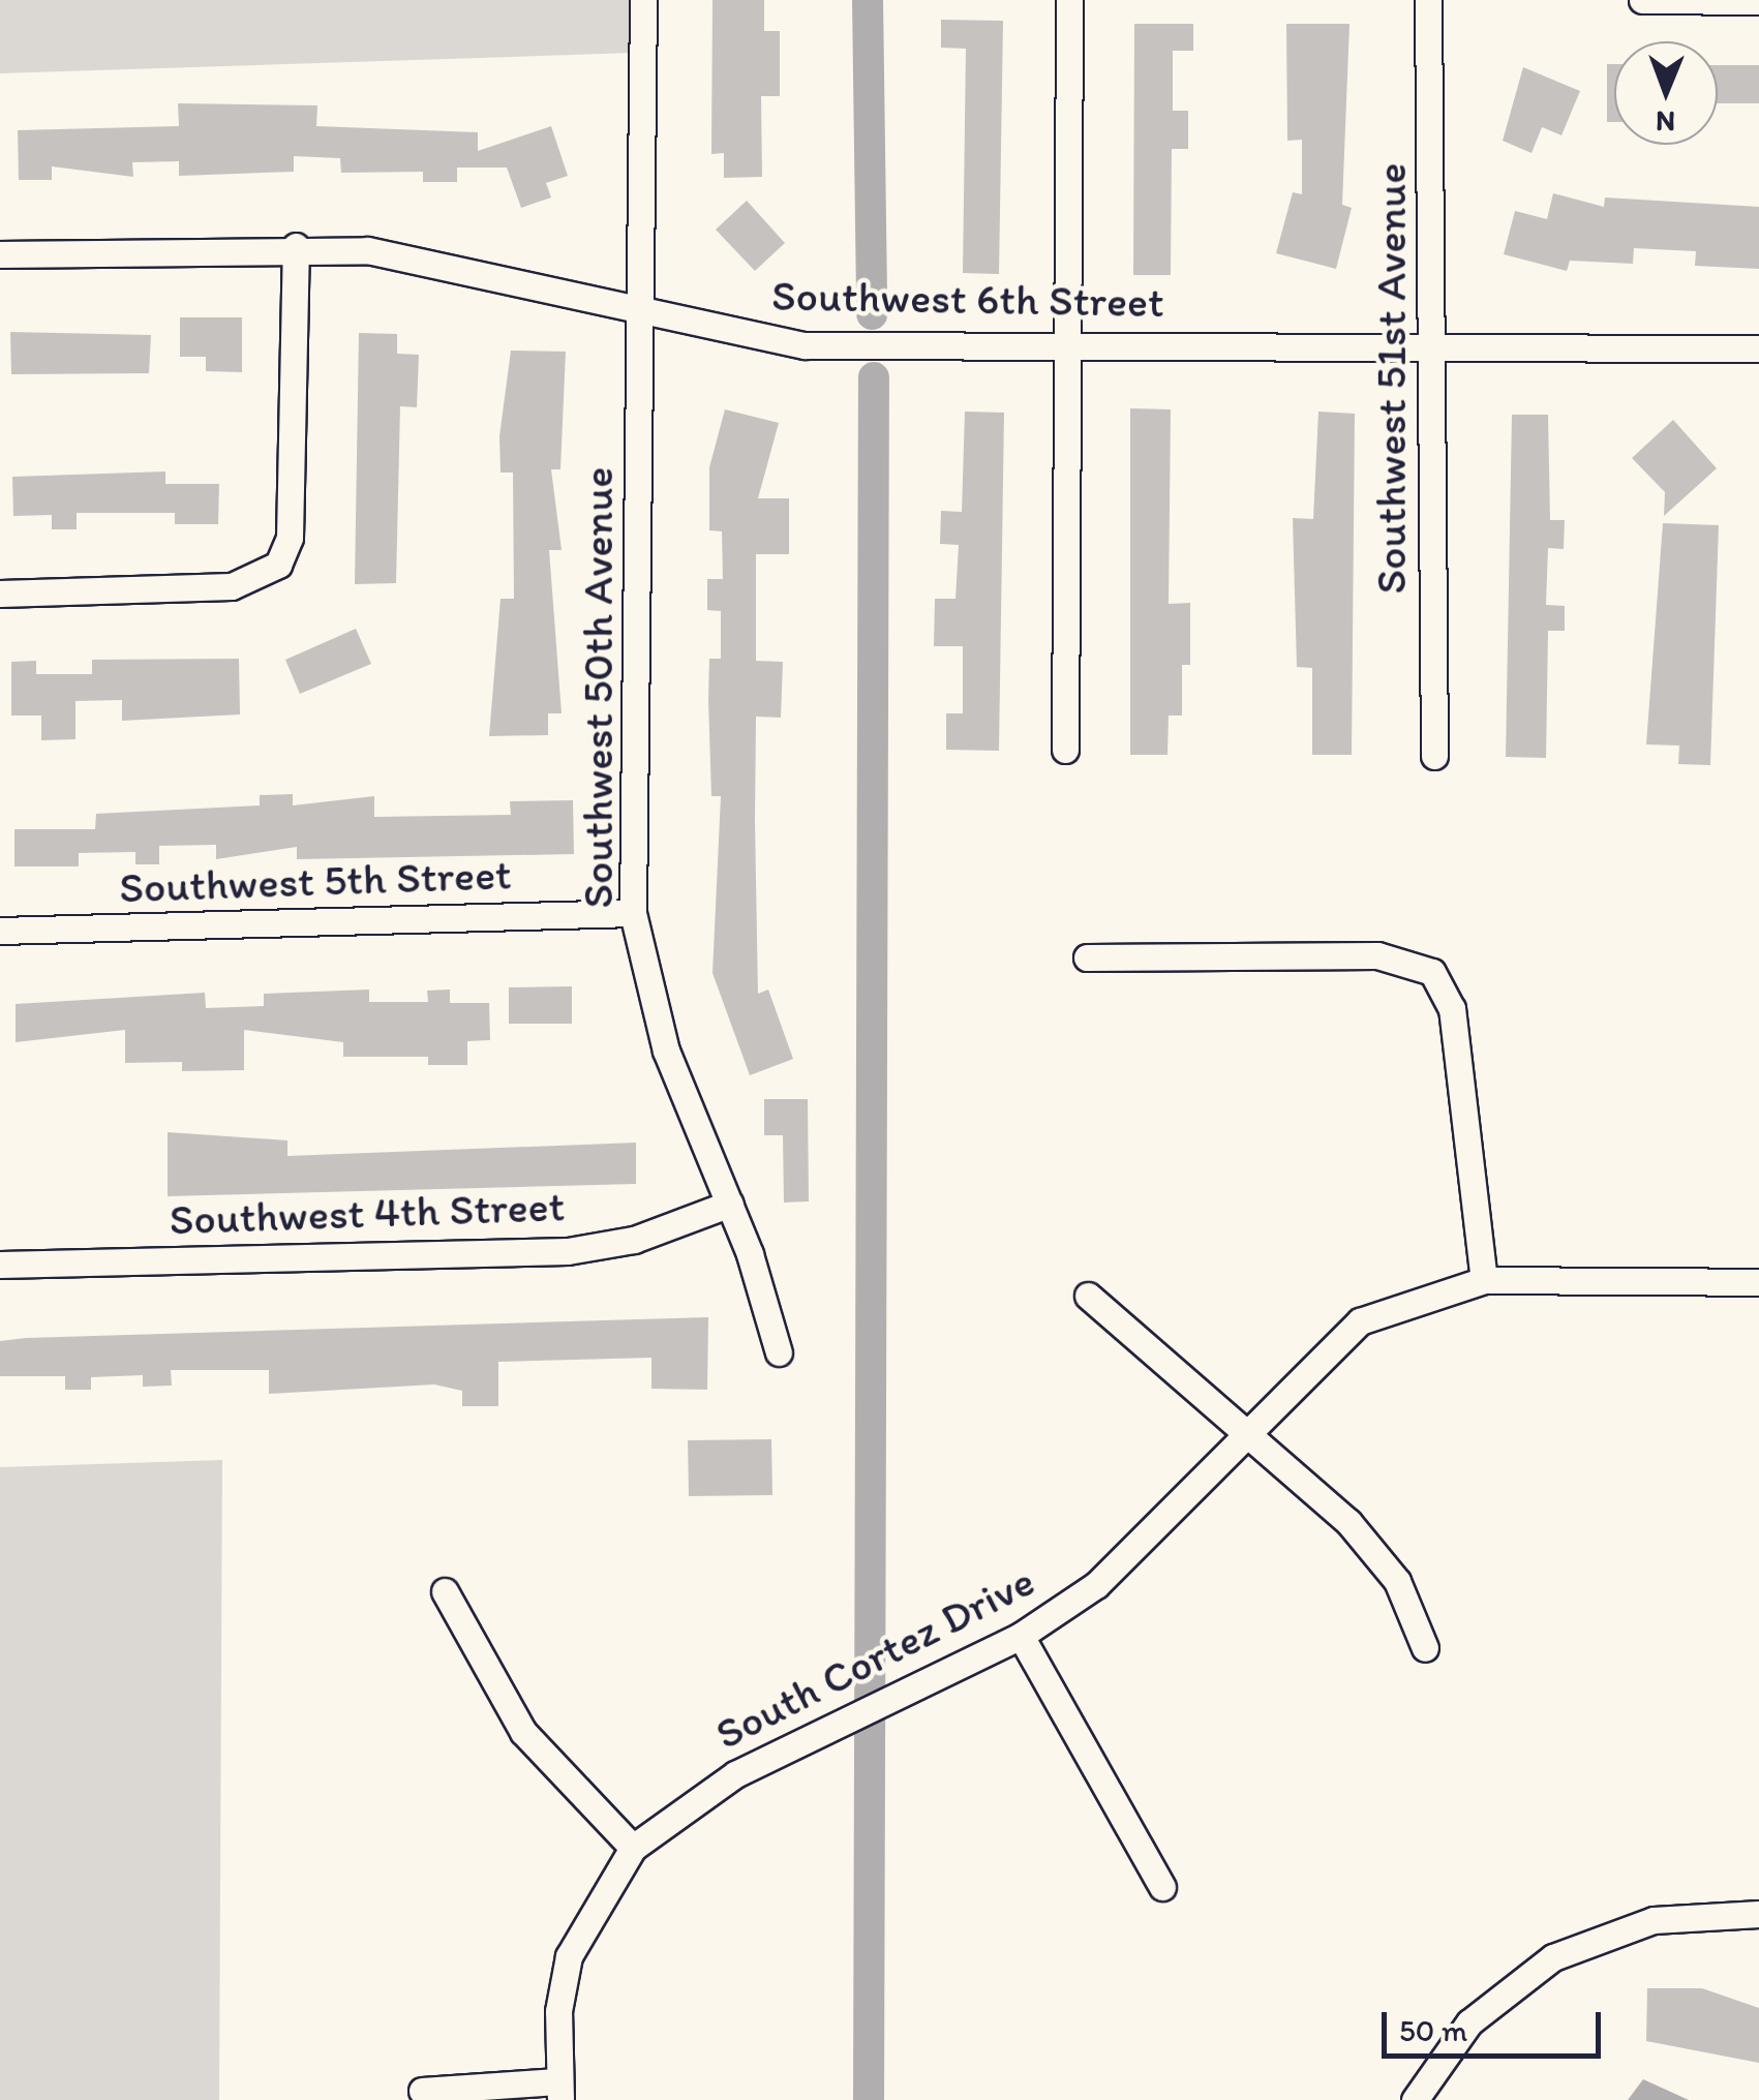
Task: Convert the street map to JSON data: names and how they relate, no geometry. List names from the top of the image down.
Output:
{
  "streets": {
    "street": [
      "Southwest 6th Street",
      "Southwest 51st Avenue",
      "Southwest 50th Avenue",
      "Southwest 5th Street",
      "Southwest 4th Street",
      "South Cortez Drive"
    ]
  },
  "crossings": [
    ["Southwest 6th Street", "Southwest 51st Avenue"],
    ["Southwest 6th Street", "Southwest 50th Avenue"],
    ["Southwest 50th Avenue", "Southwest 5th Street"],
    ["Southwest 50th Avenue", "Southwest 4th Street"]
  ],
  "scale_bar": "50 m",
  "north": "bottom"
}
